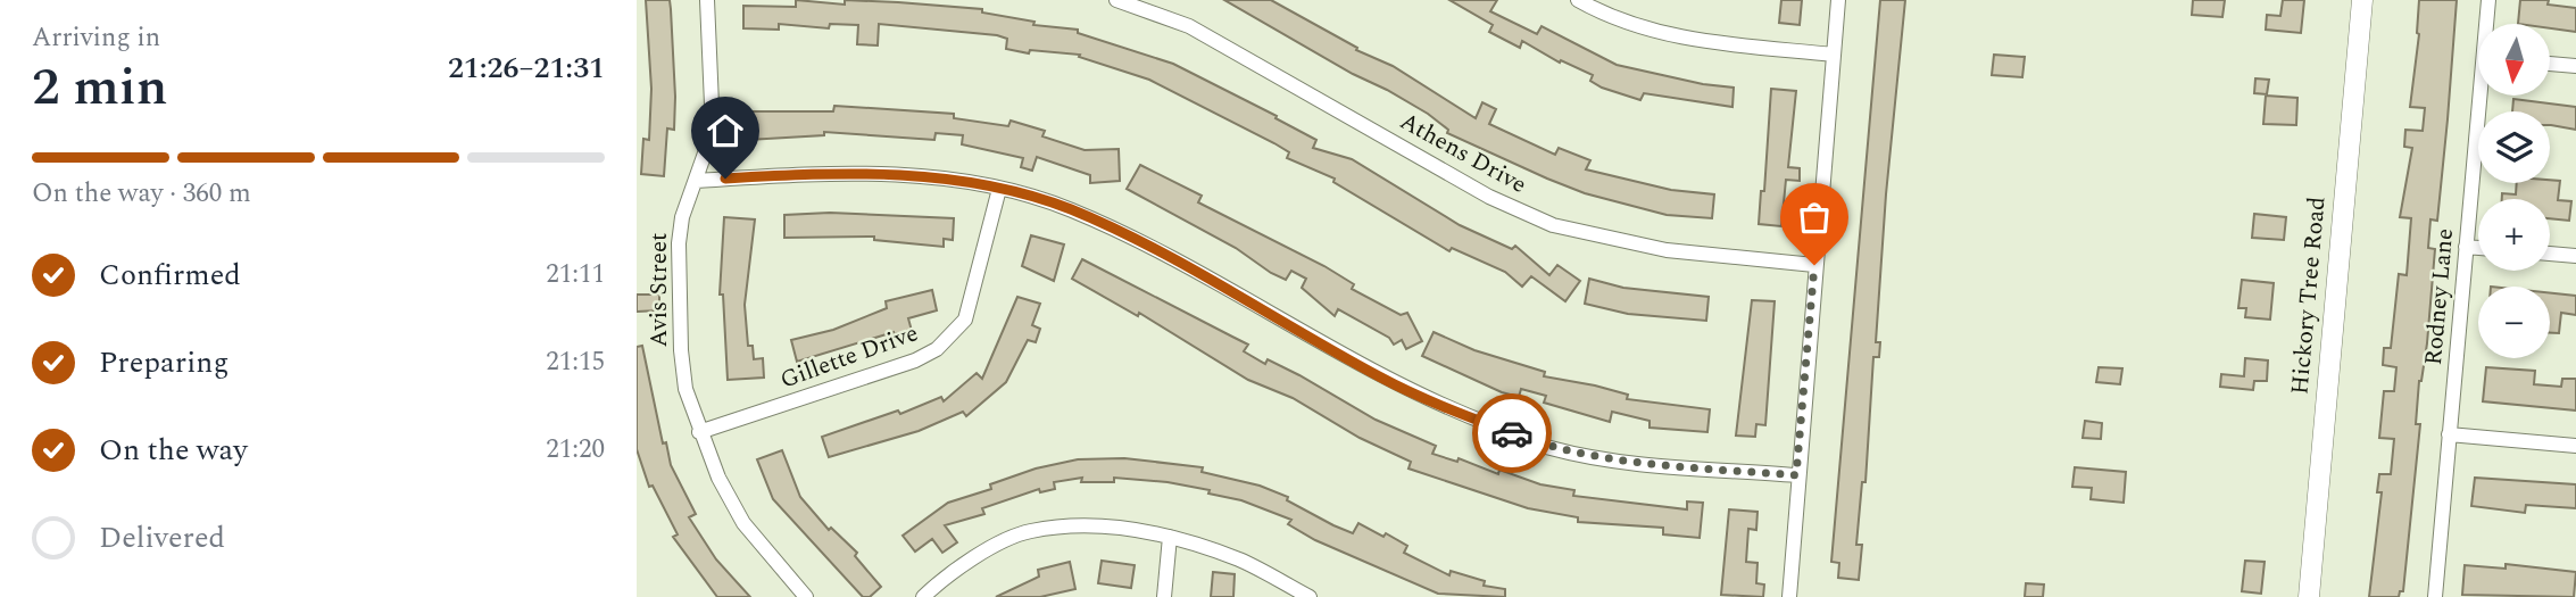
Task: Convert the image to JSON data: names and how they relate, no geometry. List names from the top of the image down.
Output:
{
  "streets": {
    "street": [
      "Athens Drive",
      "Avis Street",
      "Hickory Tree Road",
      "Rodney Lane",
      "Gillette Drive"
    ]
  },
  "crossings": [
    ["Avis Street", "Gillette Drive"]
  ],
  "north": "bottom",
  "page": {
    "heading": ["2 min", "Arriving in", "21:26–21:31"],
    "map_buttons": ["+", "−"],
    "bar": "On the way · 360 m",
    "list": [
      ["Confirmed", "21:11"],
      ["Preparing", "21:15"],
      ["On the way", "21:20"],
      "Delivered"
    ]
  }
}
